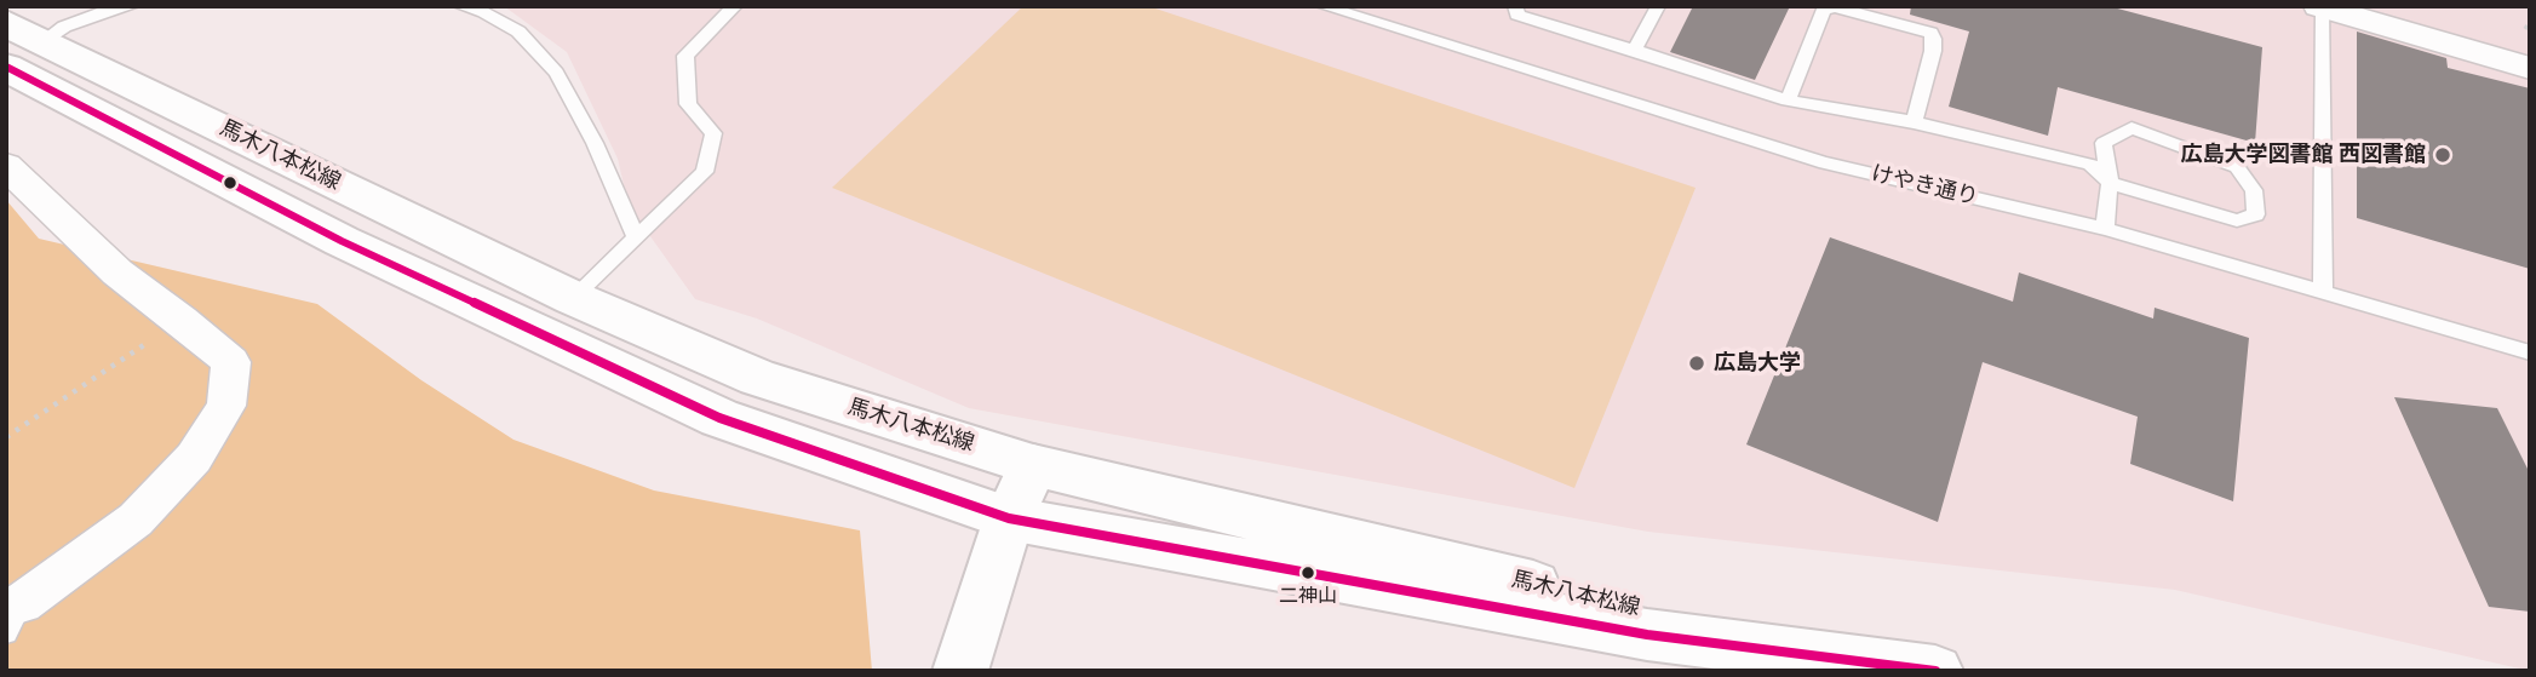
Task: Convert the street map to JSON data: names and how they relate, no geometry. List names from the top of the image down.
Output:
{
  "streets": {
    "main road": ["馬木八本松線"],
    "lane": ["けやき通り"]
  },
  "places": ["広島大学図書館 西図書館", "広島大学", "二神山"]
}
